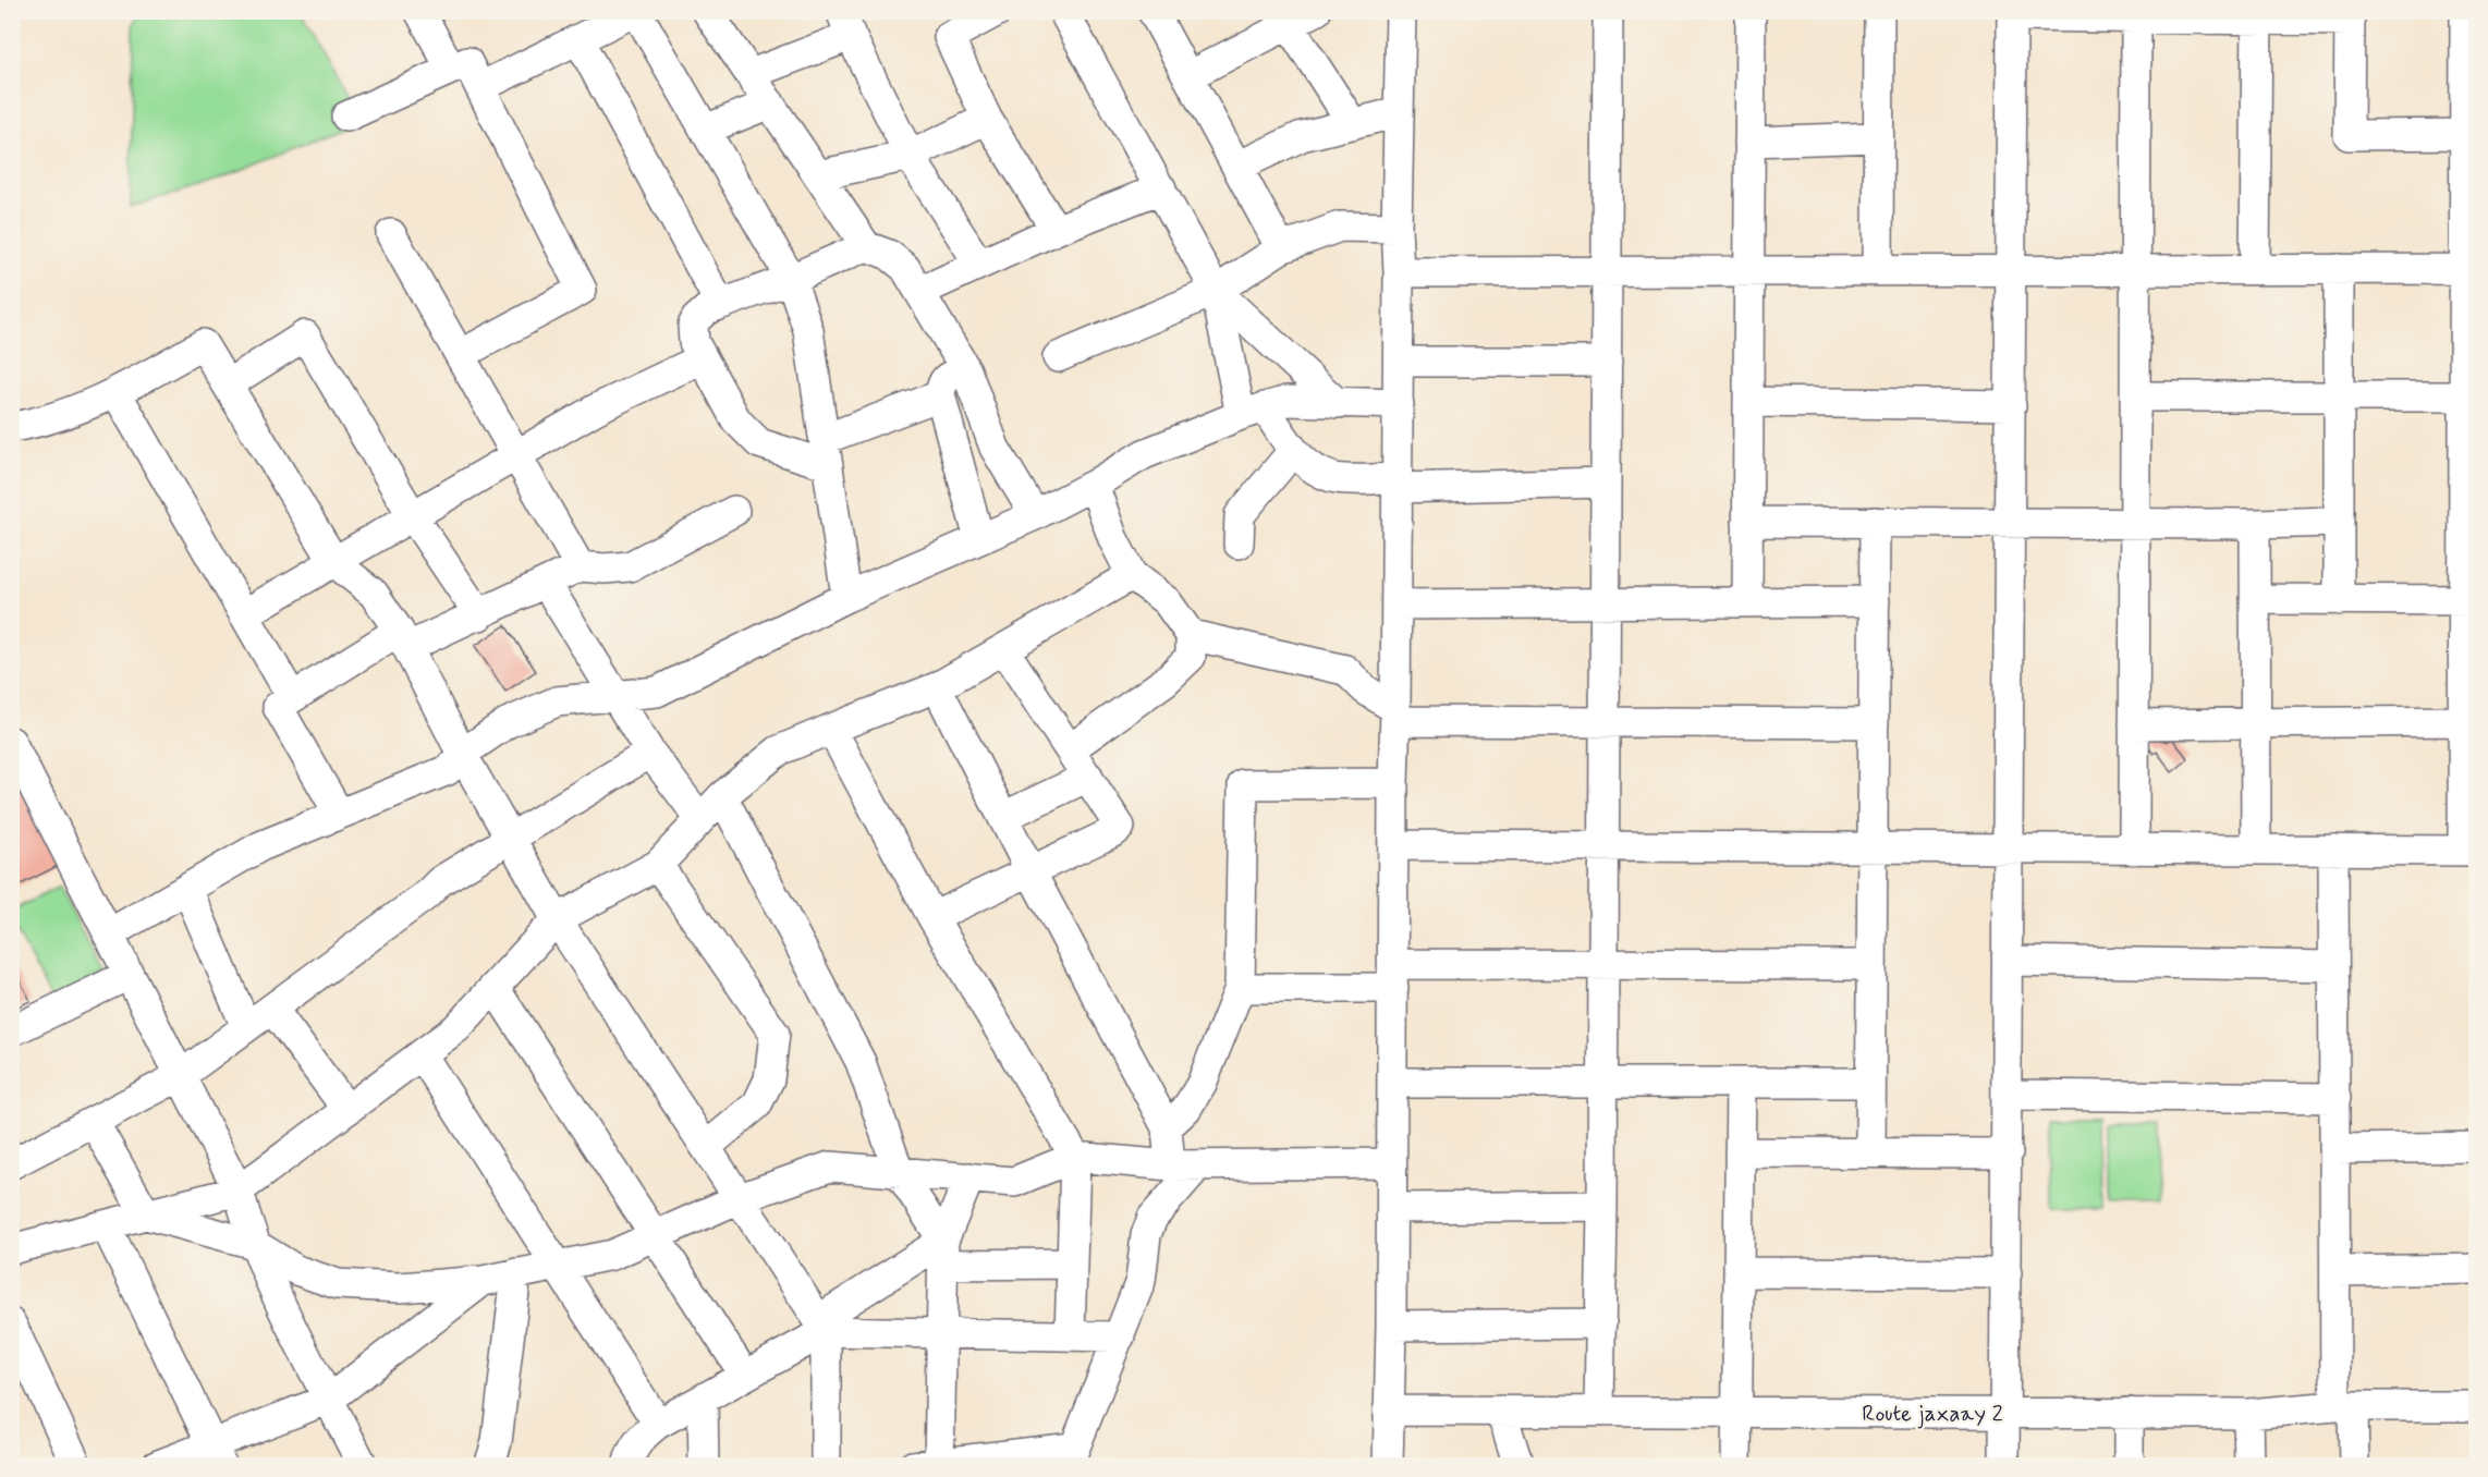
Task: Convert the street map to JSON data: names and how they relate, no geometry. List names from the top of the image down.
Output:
{
  "streets": {
    "street": ["Route jaxaay 2"]
  }
}
